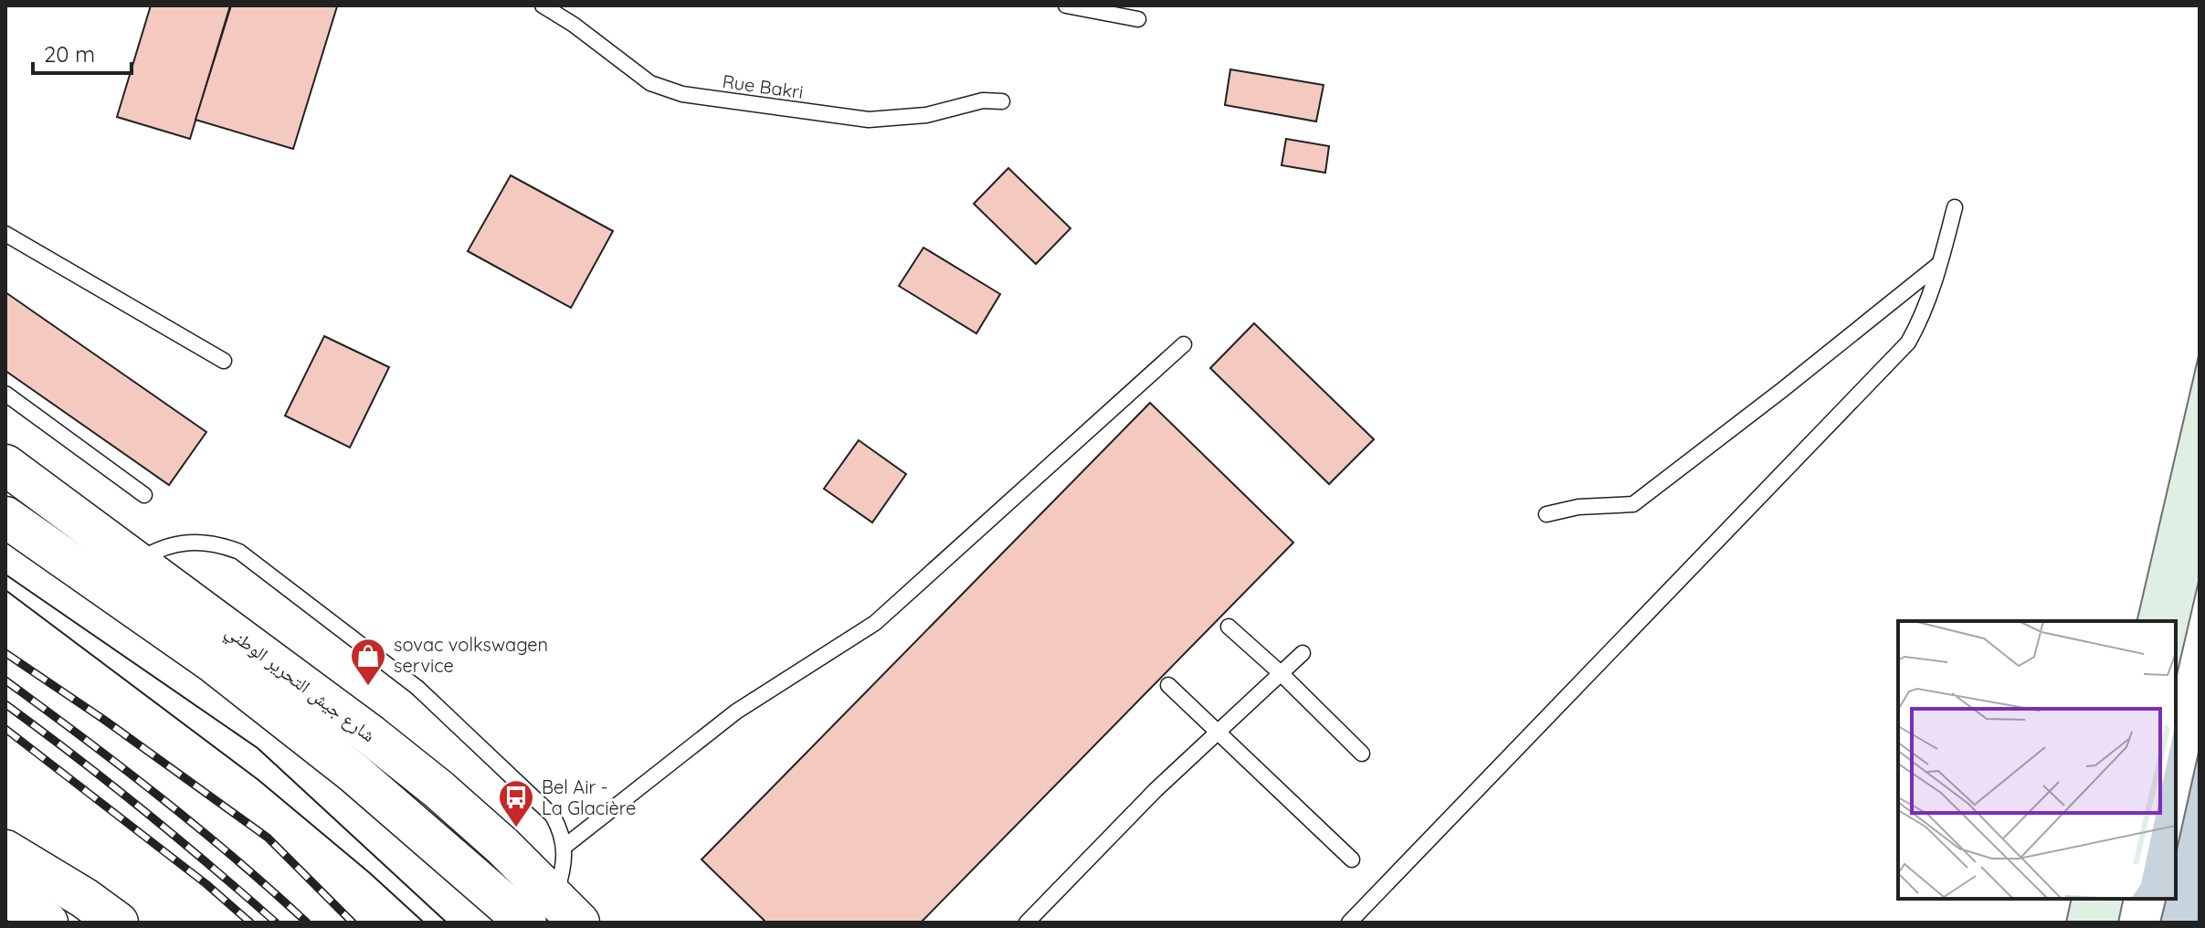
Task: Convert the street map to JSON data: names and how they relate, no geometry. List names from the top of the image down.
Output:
{
  "streets": {
    "main road": ["شارع جيش التحرير الوطني"],
    "lane": ["Rue Bakri"]
  },
  "places": {
    "shop": ["sovac volkswagen service"],
    "bus stop": ["Bel Air - La Glacière"]
  },
  "scale_bar": "20 m"
}
